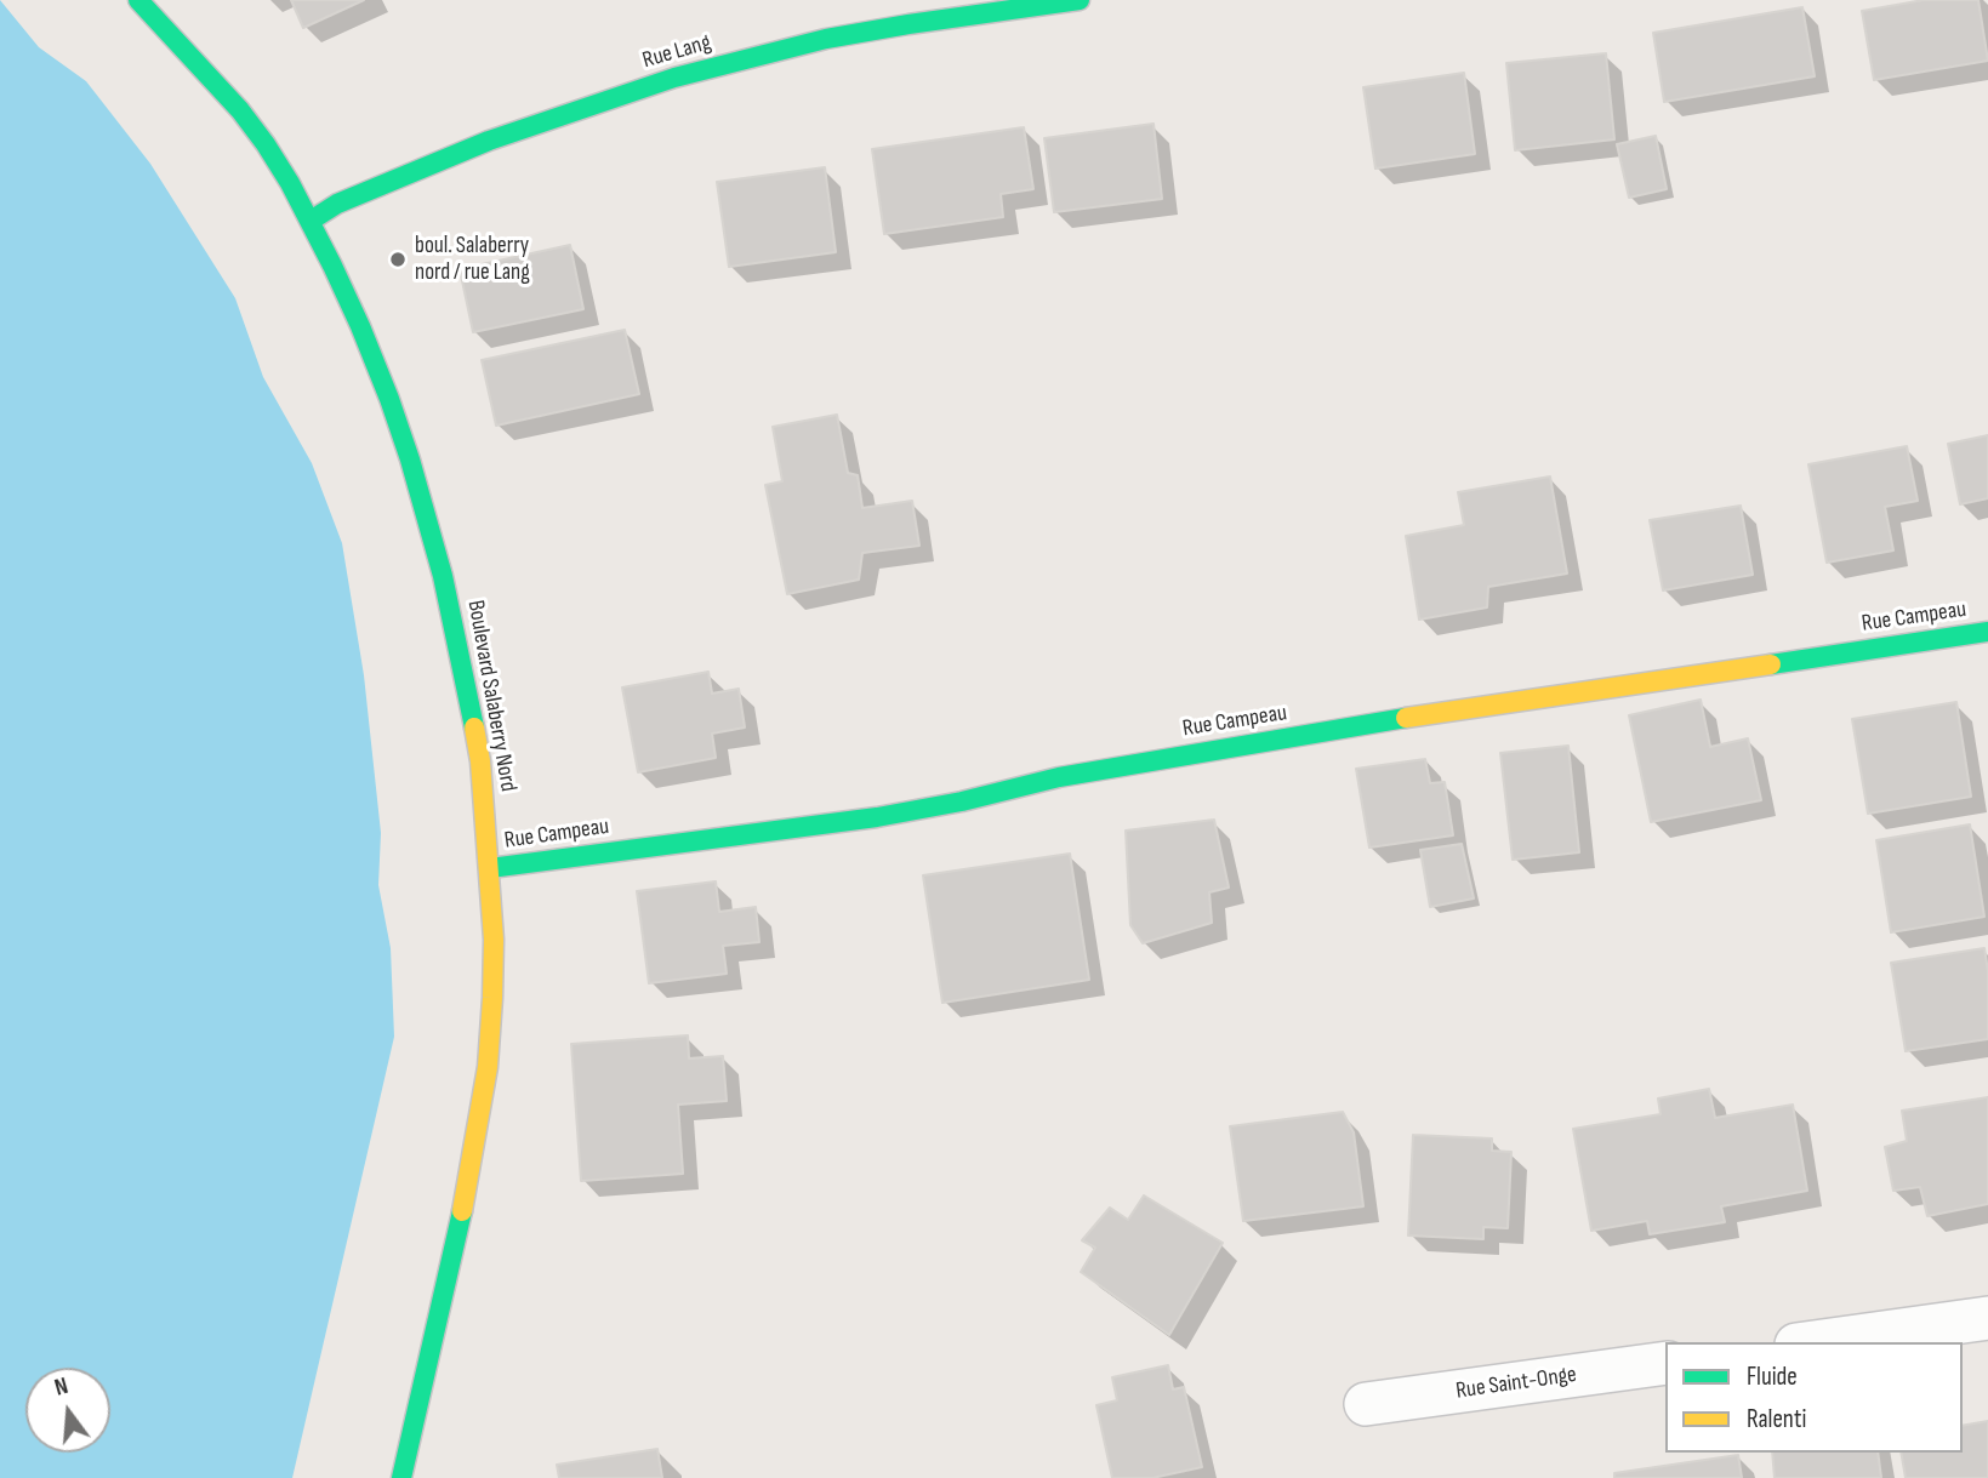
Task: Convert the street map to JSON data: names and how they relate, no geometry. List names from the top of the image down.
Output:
{
  "streets": {
    "street": [
      "Rue Lang",
      "Rue Campeau",
      "Boulevard Salaberry Nord",
      "Rue Saint-Onge"
    ]
  },
  "crossings": [
    ["Rue Lang", "Boulevard Salaberry Nord"],
    ["Rue Campeau", "Boulevard Salaberry Nord"]
  ],
  "places": ["boul. Salaberry nord / rue Lang"],
  "legend": ["Fluide", "Ralenti"],
  "north": "top"
}
